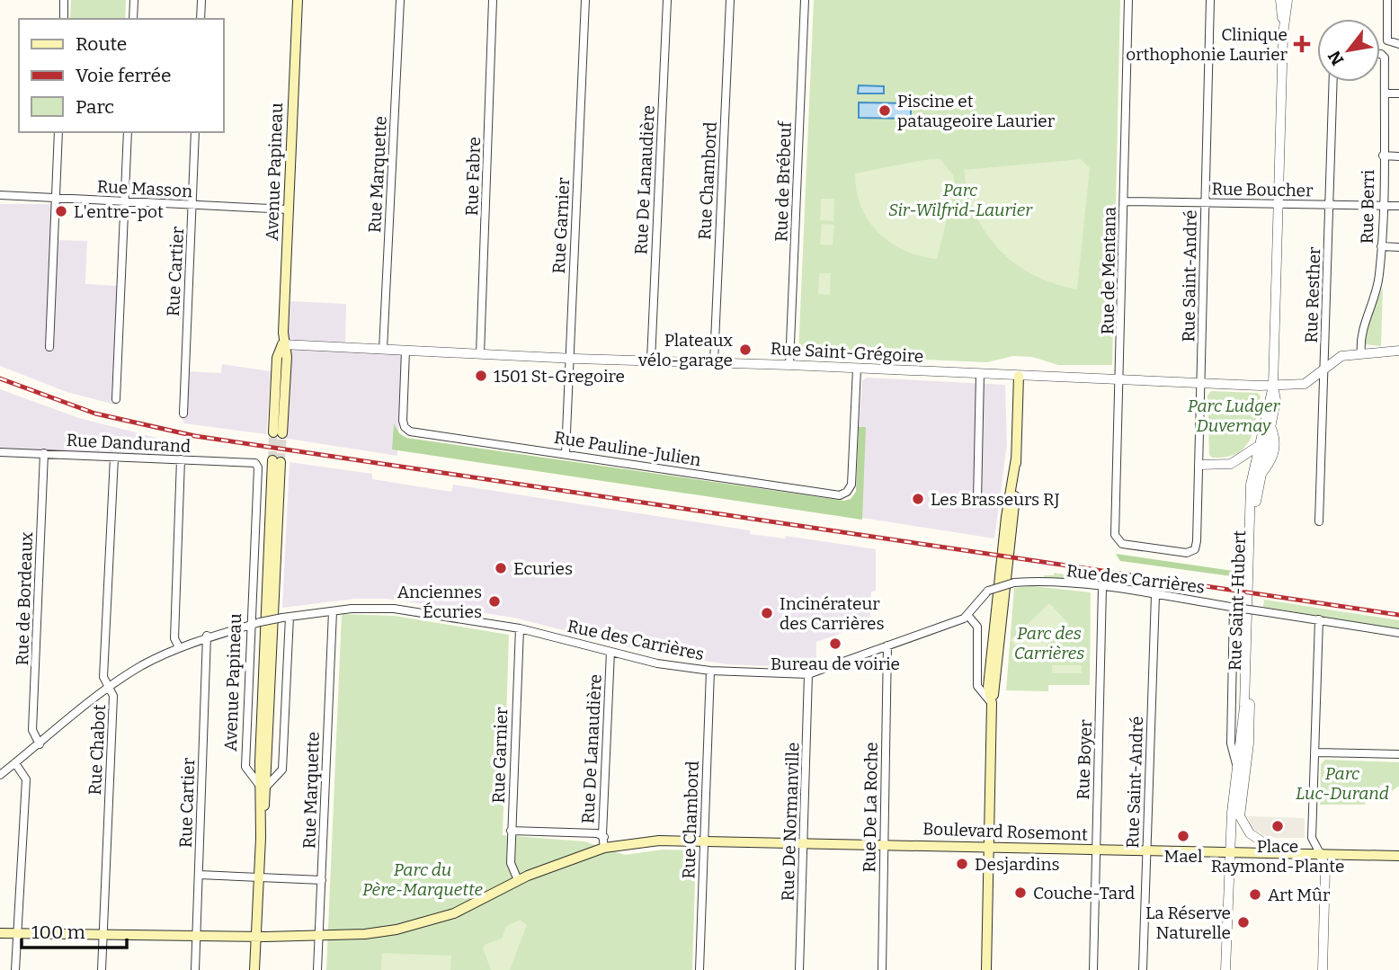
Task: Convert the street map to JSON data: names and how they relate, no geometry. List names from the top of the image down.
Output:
{
  "streets": {
    "main road": ["Avenue Papineau", "Boulevard Rosemont"],
    "street": [
      "Rue Marquette",
      "Rue Fabre",
      "Rue De Lanaudière",
      "Rue Chambord",
      "Rue de Brébeuf",
      "Rue Masson",
      "Rue Boucher",
      "Rue Berri",
      "Rue Garnier",
      "Rue de Mentana",
      "Rue Cartier",
      "Rue Saint-André",
      "Rue Resther",
      "Rue Saint-Grégoire",
      "Rue Dandurand",
      "Rue Pauline-Julien",
      "Rue des Carrières",
      "Rue de Bordeaux",
      "Rue Saint-Hubert",
      "Rue Chabot",
      "Rue Boyer",
      "Rue De La Roche",
      "Rue De Normanville"
    ]
  },
  "crossings": [
    ["Avenue Papineau", "Rue Masson"],
    ["Avenue Papineau", "Rue Saint-Grégoire"],
    ["Avenue Papineau", "Rue Dandurand"],
    ["Avenue Papineau", "Rue des Carrières"],
    ["Rue Marquette", "Rue Saint-Grégoire"],
    ["Rue Marquette", "Rue des Carrières"],
    ["Rue Marquette", "Boulevard Rosemont"],
    ["Rue Fabre", "Rue Saint-Grégoire"],
    ["Rue De Lanaudière", "Rue Saint-Grégoire"],
    ["Rue De Lanaudière", "Rue des Carrières"],
    ["Rue Chambord", "Rue Saint-Grégoire"],
    ["Rue Chambord", "Rue des Carrières"],
    ["Rue Chambord", "Boulevard Rosemont"],
    ["Rue de Brébeuf", "Rue Saint-Grégoire"],
    ["Rue Masson", "Rue Cartier"],
    ["Rue Boucher", "Rue Berri"],
    ["Rue Boucher", "Rue de Mentana"],
    ["Rue Boucher", "Rue Saint-André"],
    ["Rue Boucher", "Rue Resther"],
    ["Rue Boucher", "Rue Saint-Hubert"],
    ["Rue Berri", "Rue Saint-Grégoire"],
    ["Rue Garnier", "Rue Saint-Grégoire"],
    ["Rue Garnier", "Rue Pauline-Julien"],
    ["Rue Garnier", "Rue des Carrières"],
    ["Rue Garnier", "Boulevard Rosemont"],
    ["Rue de Mentana", "Rue Saint-André"],
    ["Rue de Mentana", "Rue Saint-Grégoire"],
    ["Rue Cartier", "Rue des Carrières"],
    ["Rue Cartier", "Boulevard Rosemont"],
    ["Rue Saint-André", "Rue Saint-Grégoire"],
    ["Rue Saint-André", "Rue des Carrières"],
    ["Rue Saint-André", "Boulevard Rosemont"],
    ["Rue Resther", "Rue Saint-Grégoire"],
    ["Rue Saint-Grégoire", "Rue Pauline-Julien"],
    ["Rue Saint-Grégoire", "Rue Saint-Hubert"],
    ["Rue Dandurand", "Rue de Bordeaux"],
    ["Rue Dandurand", "Rue Chabot"],
    ["Rue des Carrières", "Rue de Bordeaux"],
    ["Rue des Carrières", "Rue Saint-Hubert"],
    ["Rue des Carrières", "Rue Chabot"],
    ["Rue des Carrières", "Rue Boyer"],
    ["Rue des Carrières", "Rue De La Roche"],
    ["Rue des Carrières", "Rue De Normanville"],
    ["Rue Saint-Hubert", "Boulevard Rosemont"],
    ["Rue Chabot", "Boulevard Rosemont"],
    ["Rue Boyer", "Boulevard Rosemont"],
    ["Rue De La Roche", "Boulevard Rosemont"],
    ["Rue De Normanville", "Boulevard Rosemont"]
  ],
  "parks": [
    "Parc Sir-Wilfrid-Laurier",
    "Parc Ludger Duvernay",
    "Parc des Carrières",
    "Parc Luc-Durand",
    "Parc du Père-Marquette"
  ],
  "places": {
    "health": ["Clinique orthophonie Laurier"],
    "other": [
      "Piscine et pataugeoire Laurier",
      "L'entre-pot",
      "Plateaux vélo-garage",
      "1501 St-Gregoire",
      "Les Brasseurs RJ",
      "Ecuries",
      "Anciennes Écuries",
      "Incinérateur des Carrières",
      "Bureau de voirie",
      "Place Raymond-Plante",
      "Mael",
      "Desjardins",
      "Couche-Tard",
      "Art Mûr",
      "La Réserve Naturelle"
    ]
  },
  "legend": ["Route", "Voie ferrée", "Parc"],
  "scale_bar": "100 m",
  "north": "bottom left"
}
